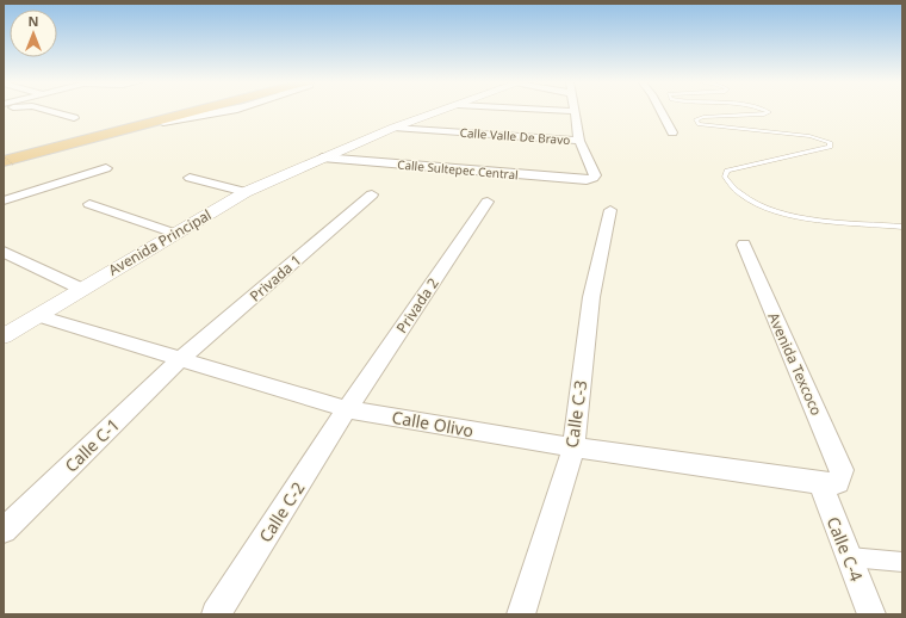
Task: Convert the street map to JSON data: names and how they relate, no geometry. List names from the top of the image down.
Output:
{
  "streets": {
    "street": [
      "Calle Valle De Bravo",
      "Calle Sultepec Central",
      "Avenida Principal",
      "Privada 1",
      "Privada 2",
      "Avenida Texcoco",
      "Calle C-3",
      "Calle Olivo",
      "Calle C-1",
      "Calle C-2",
      "Calle C-4"
    ]
  },
  "crossings": [
    ["Calle Valle De Bravo", "Calle Sultepec Central"],
    ["Calle Valle De Bravo", "Avenida Principal"],
    ["Calle Sultepec Central", "Avenida Principal"],
    ["Avenida Principal", "Calle Olivo"],
    ["Privada 1", "Calle Olivo"],
    ["Privada 1", "Calle C-1"],
    ["Privada 2", "Calle Olivo"],
    ["Privada 2", "Calle C-2"],
    ["Avenida Texcoco", "Calle Olivo"],
    ["Avenida Texcoco", "Calle C-4"],
    ["Calle C-3", "Calle Olivo"],
    ["Calle Olivo", "Calle C-1"],
    ["Calle Olivo", "Calle C-2"],
    ["Calle Olivo", "Calle C-4"]
  ],
  "north": "top"
}
